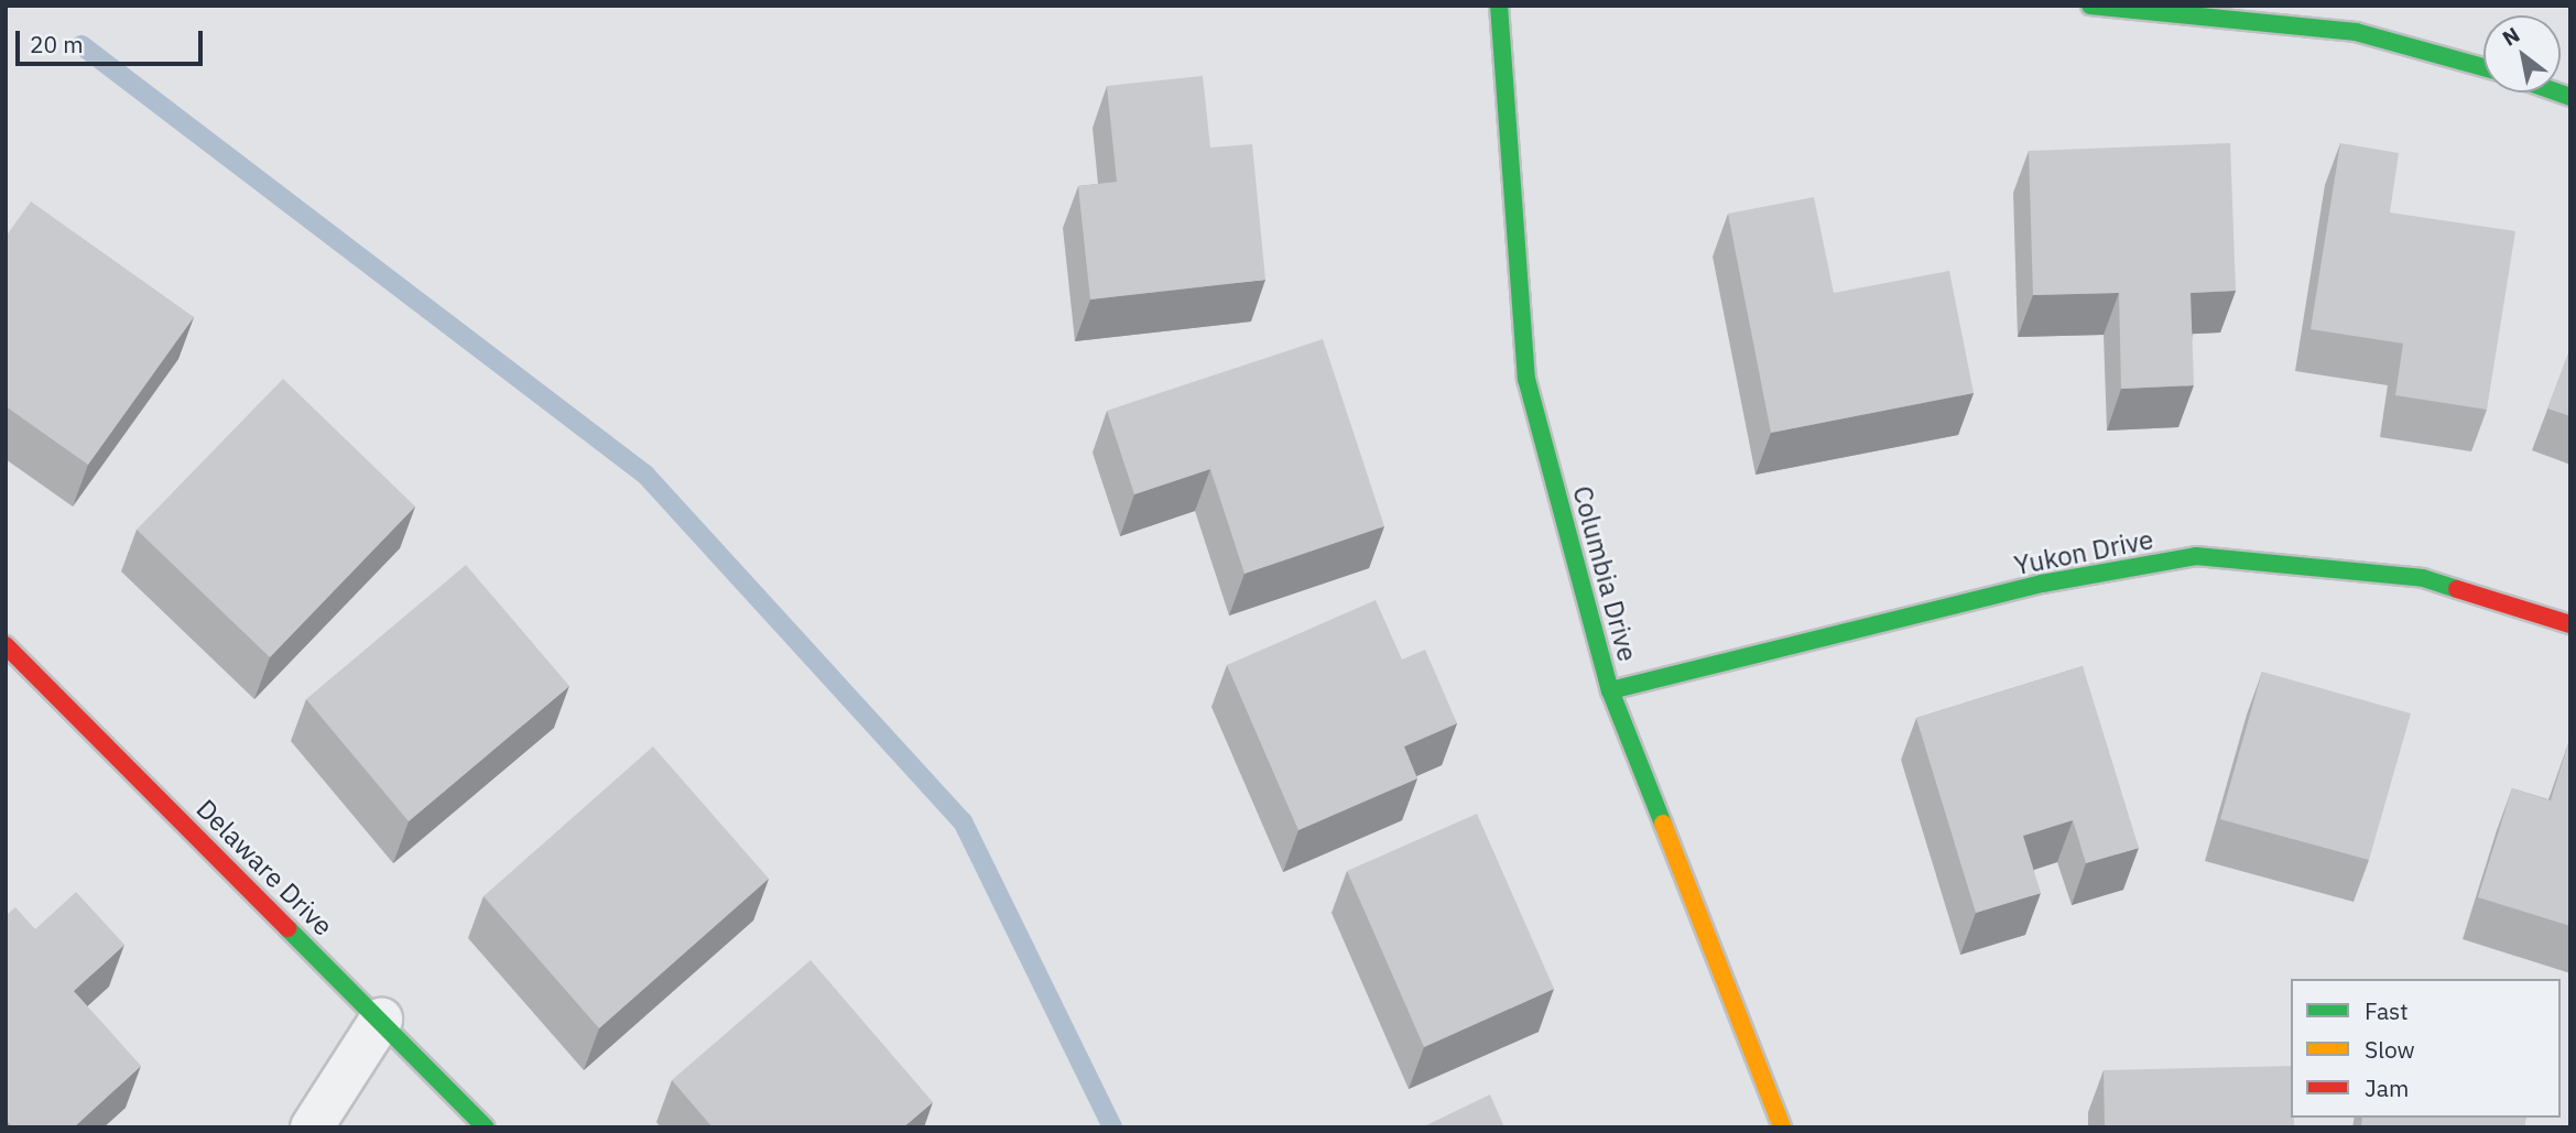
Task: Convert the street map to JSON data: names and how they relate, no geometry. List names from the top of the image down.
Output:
{
  "streets": {
    "street": ["Yukon Drive", "Columbia Drive", "Delaware Drive"]
  },
  "crossings": [
    ["Yukon Drive", "Columbia Drive"]
  ],
  "legend": ["Fast", "Slow", "Jam"],
  "scale_bar": "20 m",
  "north": "top left"
}
